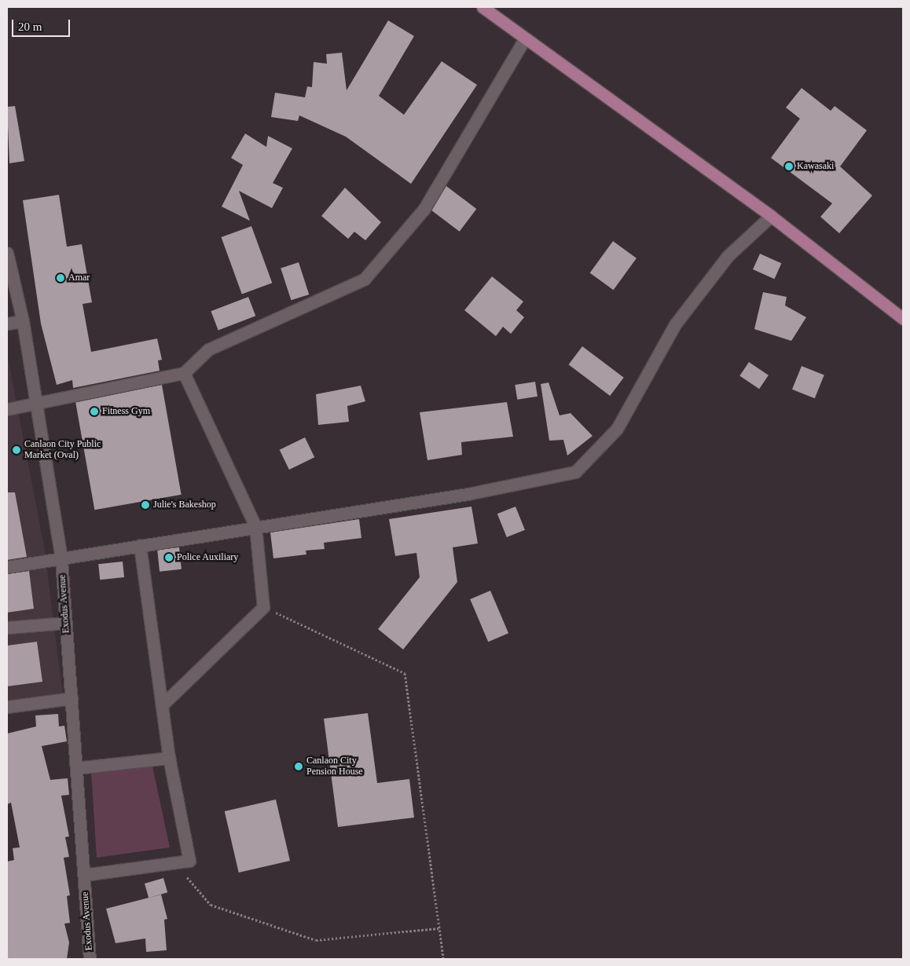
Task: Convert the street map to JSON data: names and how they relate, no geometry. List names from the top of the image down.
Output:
{
  "streets": {
    "street": ["Exodus Avenue"]
  },
  "places": [
    "Kawasaki",
    "Amar",
    "Fitness Gym",
    "Canlaon City Public Market (Oval)",
    "Julie's Bakeshop",
    "Police Auxiliary",
    "Canlaon City Pension House"
  ],
  "scale_bar": "20 m"
}
